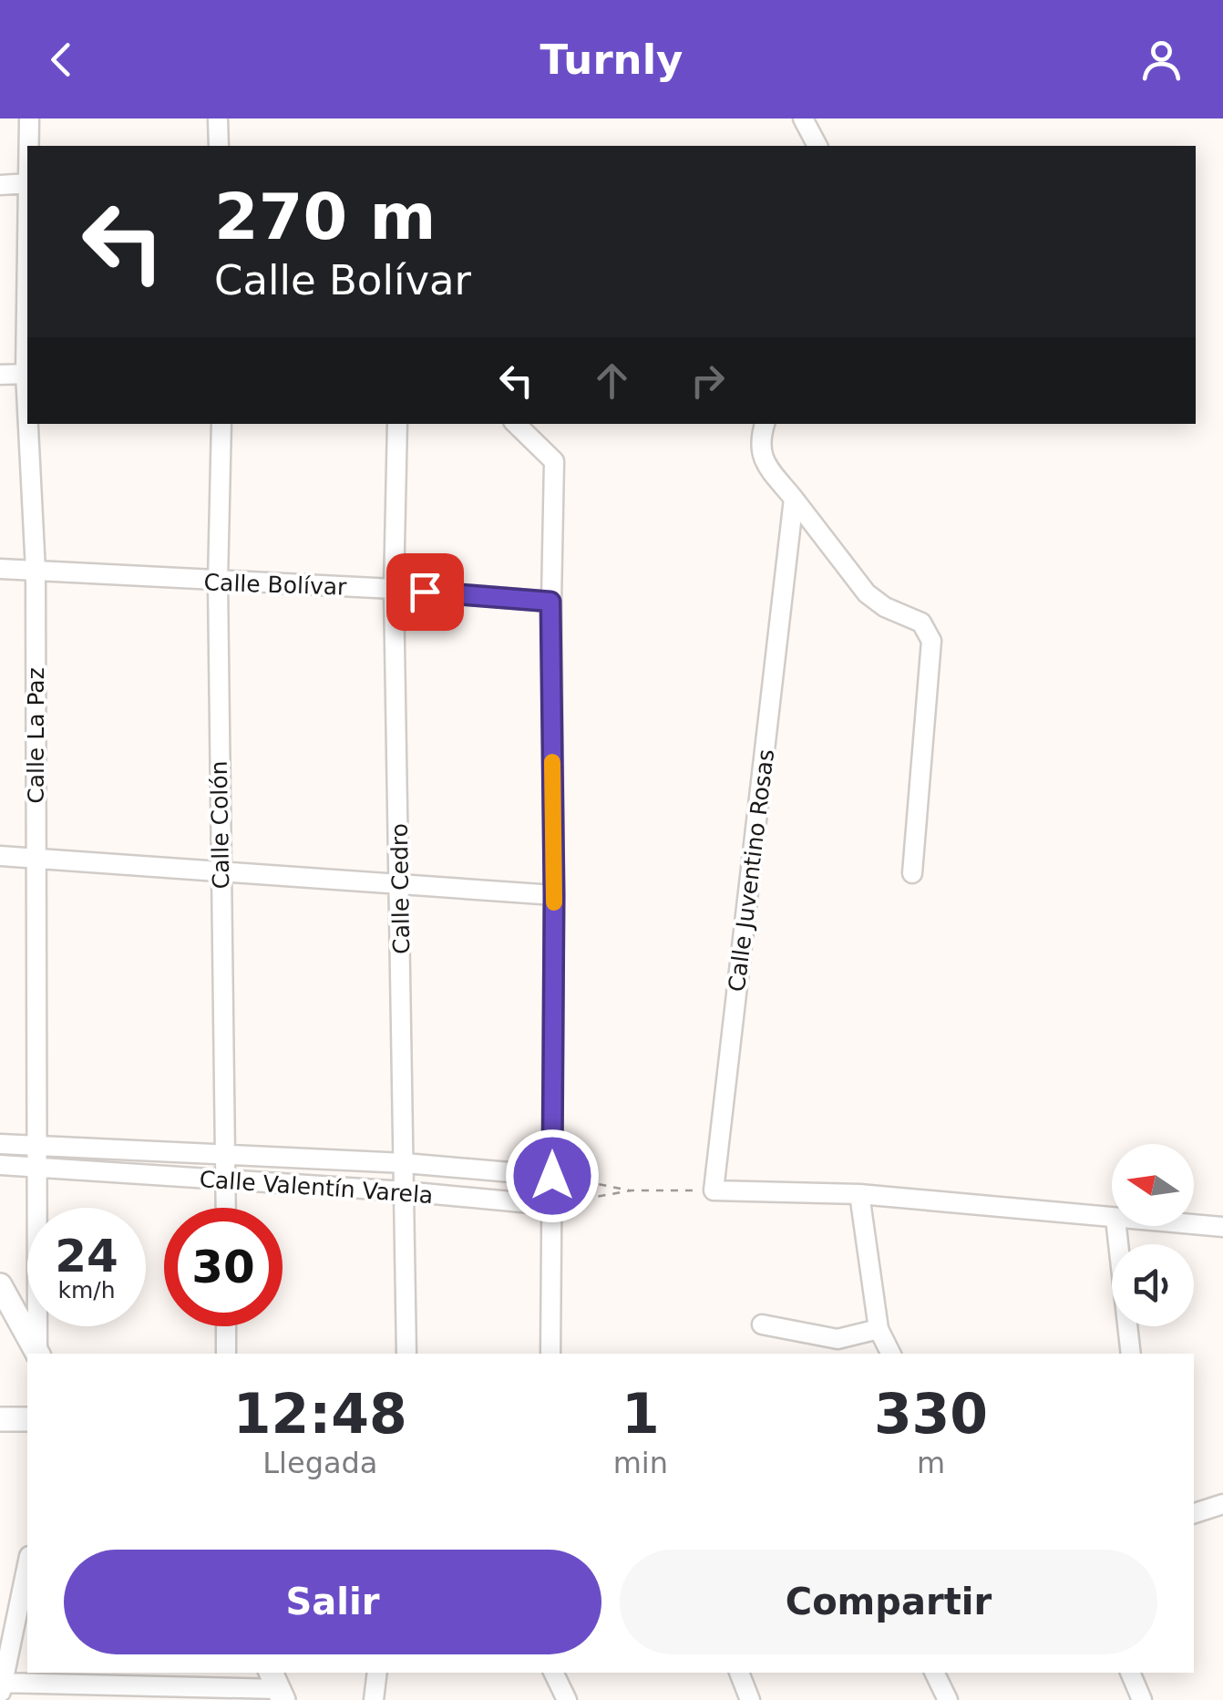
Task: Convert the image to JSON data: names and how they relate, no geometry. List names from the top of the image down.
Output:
{
  "streets": {
    "street": [
      "Calle Bolívar",
      "Calle La Paz",
      "Calle Colón",
      "Calle Juventino Rosas",
      "Calle Cedro",
      "Calle Valentín Varela"
    ]
  },
  "crossings": [
    ["Calle Bolívar", "Calle La Paz"],
    ["Calle Bolívar", "Calle Colón"],
    ["Calle Bolívar", "Calle Cedro"],
    ["Calle La Paz", "Calle Valentín Varela"],
    ["Calle Colón", "Calle Valentín Varela"],
    ["Calle Cedro", "Calle Valentín Varela"]
  ],
  "north": "left",
  "page": {
    "header": "Turnly",
    "turn": ["270 m", "Calle Bolívar"],
    "speed": "24 km/h",
    "limit": "30",
    "eta": [
      "12:48",
      "Llegada",
      "1",
      "min",
      "330",
      "m"
    ],
    "buttons": ["Salir", "Compartir"]
  }
}
